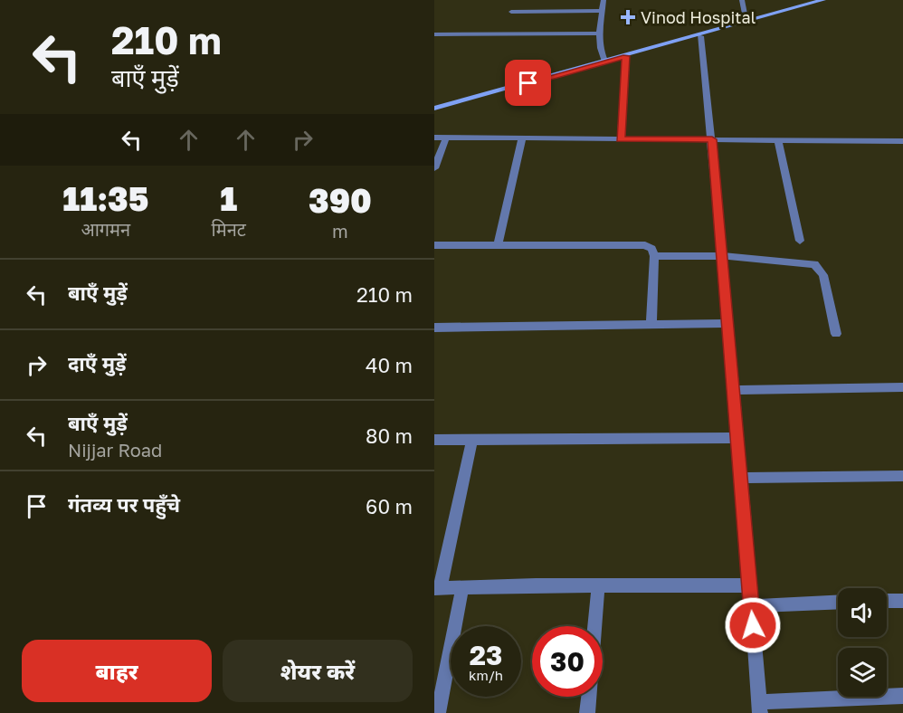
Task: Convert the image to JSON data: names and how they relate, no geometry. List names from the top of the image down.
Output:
{
  "places": {
    "health": ["Vinod Hospital"]
  },
  "page": {
    "turn": ["210 m", "बाएँ मुड़ें"],
    "eta": [
      "11:35",
      "आगमन",
      "1",
      "मिनट",
      "390",
      "m"
    ],
    "list": [
      {
        "name": "बाएँ मुड़ें",
        "value": "210 m"
      },
      {
        "name": "दाएँ मुड़ें",
        "value": "40 m"
      },
      {
        "name": "बाएँ मुड़ें",
        "note": "Nijjar Road",
        "value": "80 m"
      },
      {
        "name": "गंतव्य पर पहुँचे",
        "value": "60 m"
      }
    ],
    "speed": "23 km/h",
    "limit": "30",
    "buttons": ["बाहर", "शेयर करें"]
  }
}
